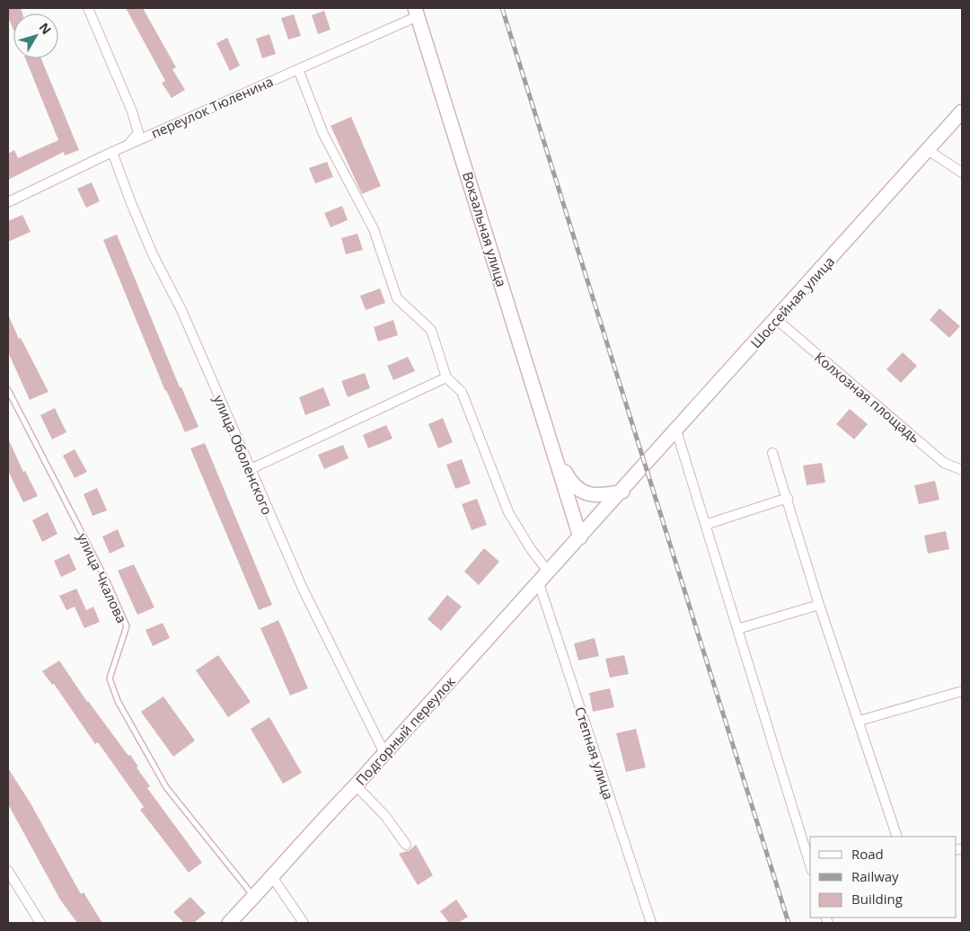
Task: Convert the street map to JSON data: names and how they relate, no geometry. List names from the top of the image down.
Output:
{
  "streets": {
    "main road": ["Вокзальная улица", "Шоссейная улица", "Подгорный переулок"],
    "street": [
      "переулок Тюленина",
      "Колхозная площадь",
      "улица Оболенского",
      "Степная улица"
    ],
    "lane": ["улица Чкалова"]
  },
  "crossings": [
    ["переулок Тюленина", "Вокзальная улица"],
    ["переулок Тюленина", "улица Оболенского"],
    ["Шоссейная улица", "Колхозная площадь"],
    ["Шоссейная улица", "Подгорный переулок"],
    ["улица Оболенского", "Подгорный переулок"],
    ["улица Чкалова", "Подгорный переулок"],
    ["Подгорный переулок", "Степная улица"]
  ],
  "legend": ["Road", "Railway", "Building"],
  "north": "top right"
}
